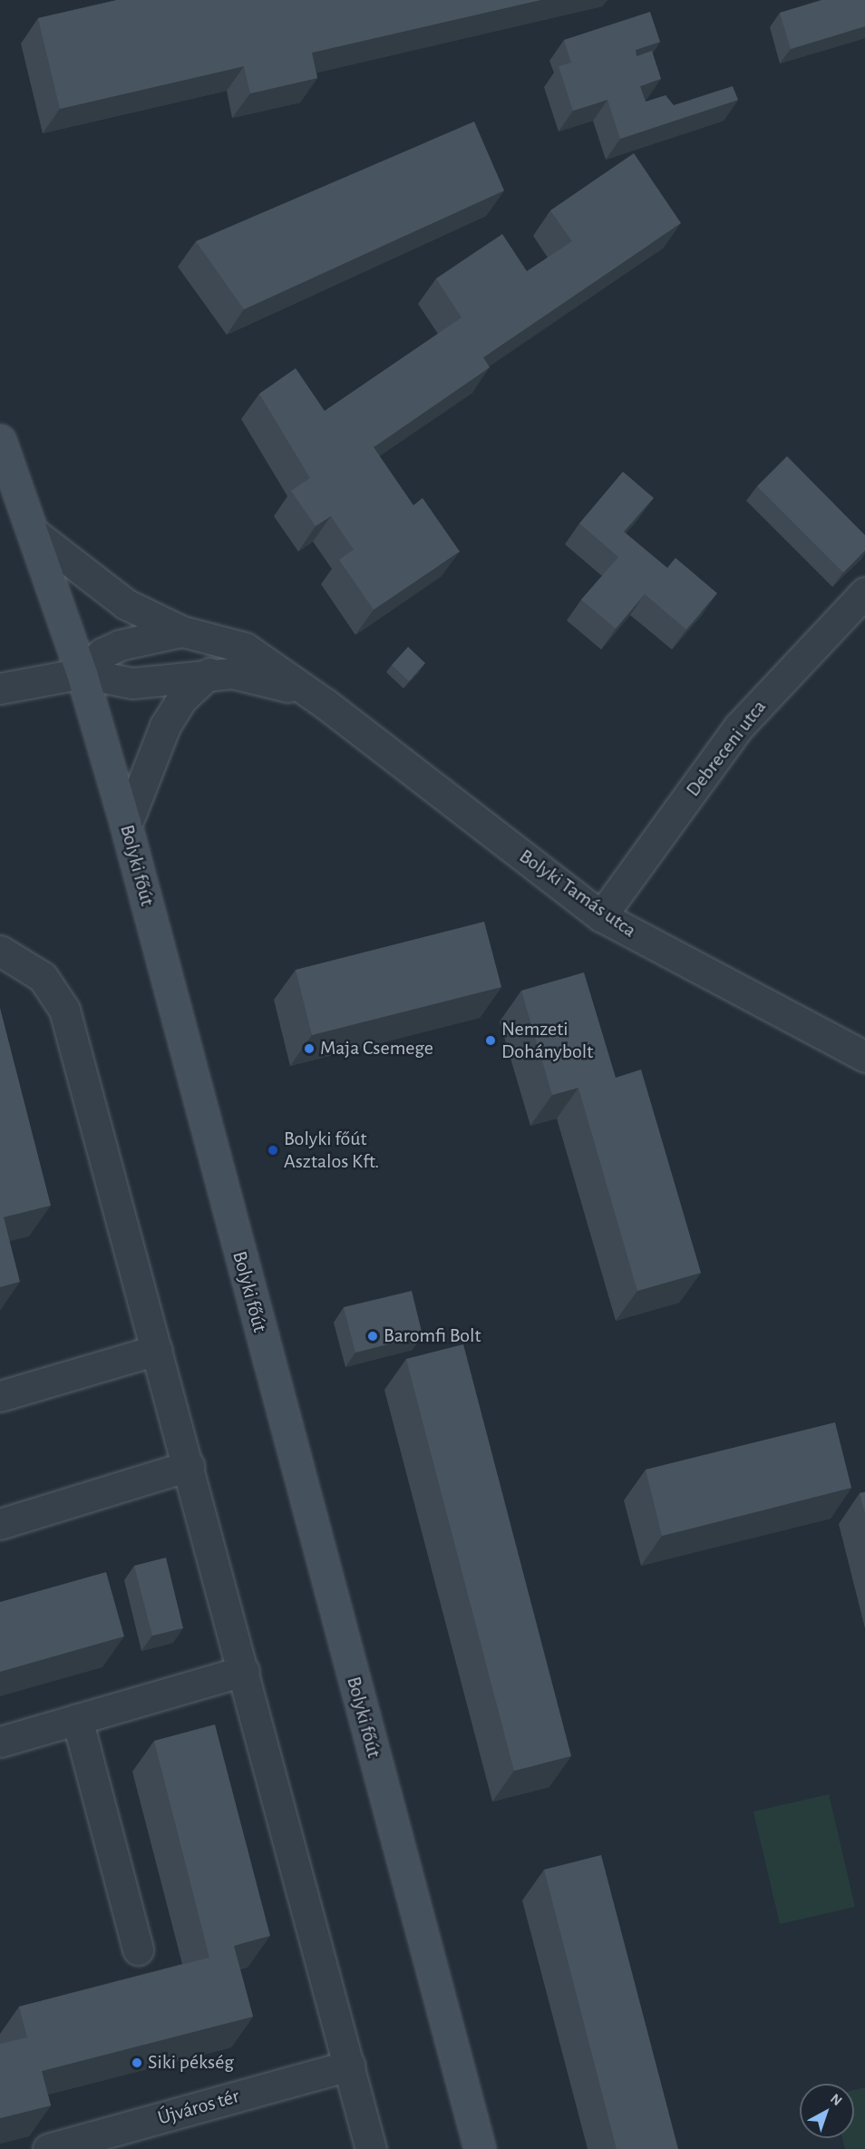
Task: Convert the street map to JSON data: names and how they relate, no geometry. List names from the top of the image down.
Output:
{
  "streets": {
    "main road": ["Bolyki főút"],
    "street": ["Debreceni utca", "Bolyki Tamás utca", "Újváros tér"]
  },
  "crossings": [
    ["Debreceni utca", "Bolyki Tamás utca"],
    ["Bolyki főút", "Bolyki Tamás utca"]
  ],
  "places": [
    "Nemzeti Dohánybolt",
    "Maja Csemege",
    "Bolyki főút Asztalos Kft.",
    "Baromfi Bolt",
    "Siki pékség"
  ],
  "north": "top right"
}
